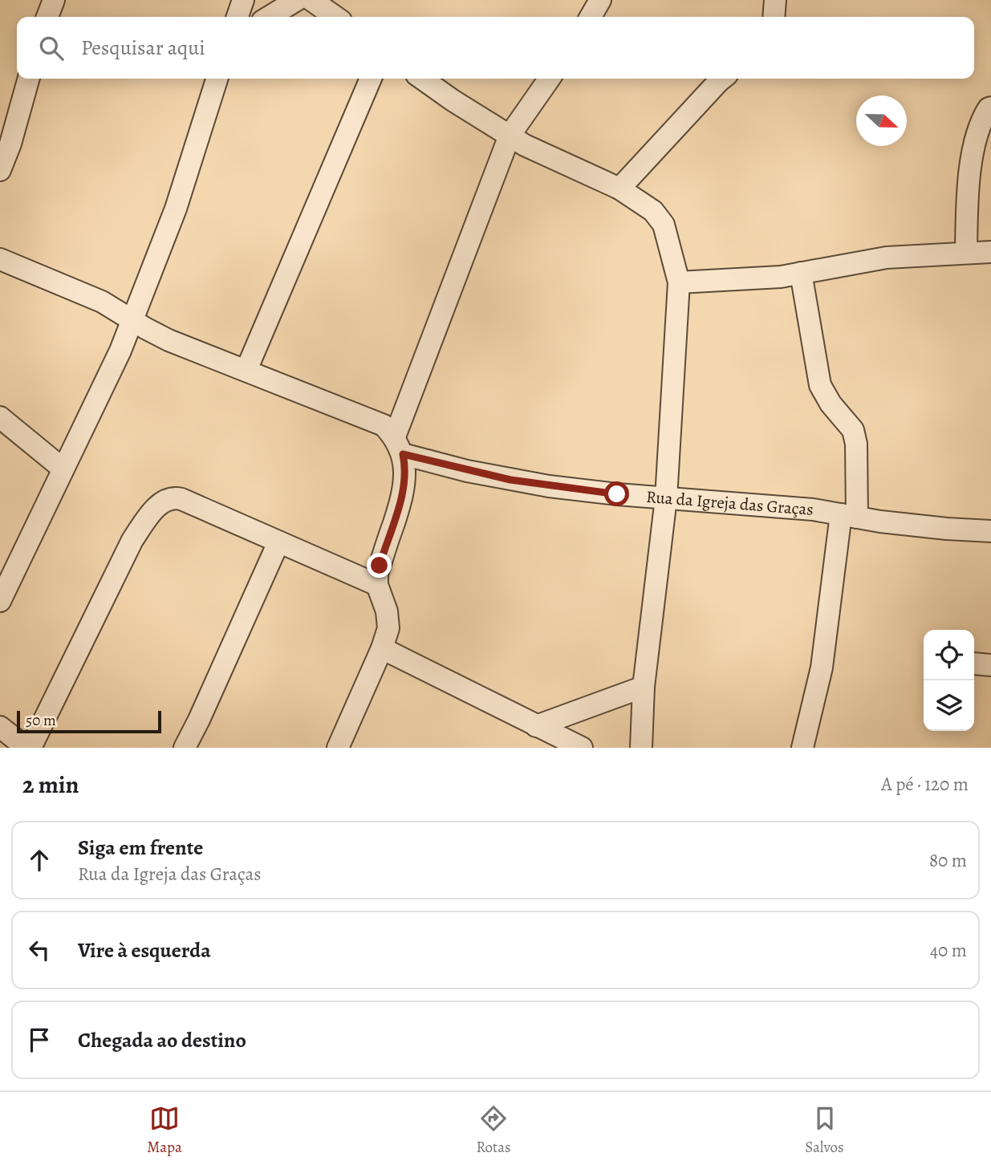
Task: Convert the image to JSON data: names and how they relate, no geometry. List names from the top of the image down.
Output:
{
  "streets": {
    "street": ["Rua da Igreja das Graças"]
  },
  "scale_bar": "50 m",
  "north": "right",
  "page": {
    "search": "Pesquisar aqui",
    "scale": "50 m",
    "heading": ["2 min", "A pé · 120 m"],
    "list": [
      ["Siga em frente", "Rua da Igreja das Graças", "80 m"],
      ["Vire à esquerda", "40 m"],
      "Chegada ao destino"
    ],
    "nav": ["Mapa", "Rotas", "Salvos"]
  }
}
